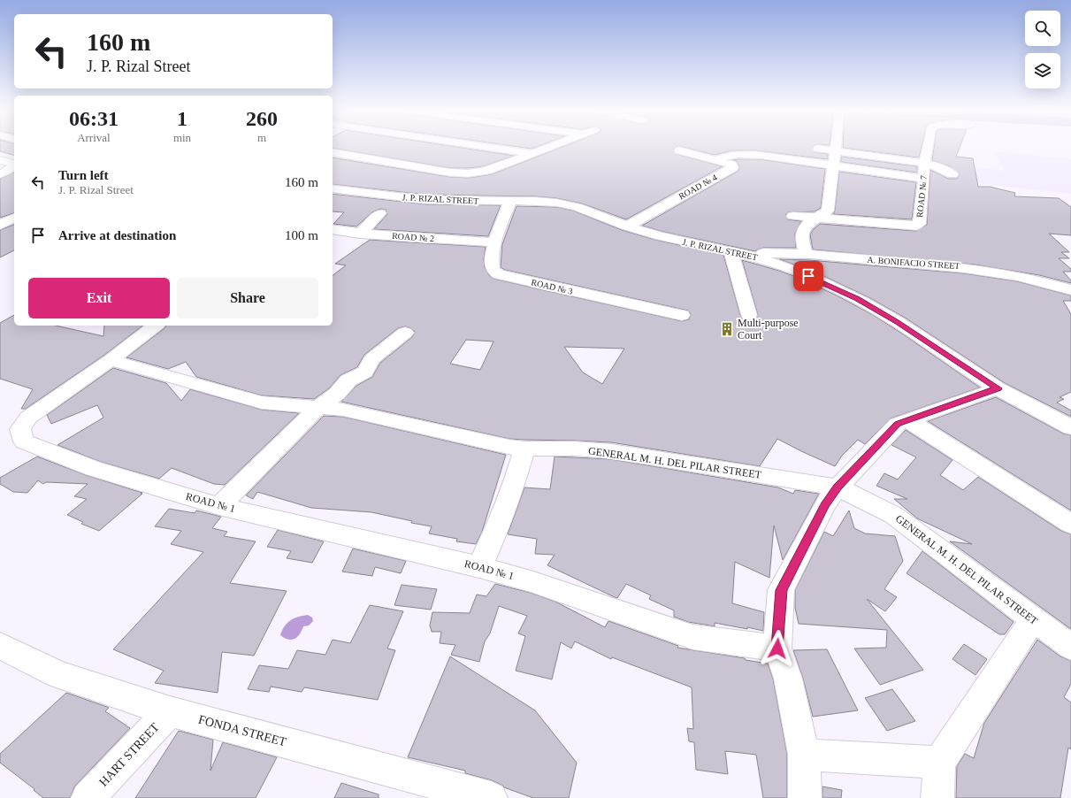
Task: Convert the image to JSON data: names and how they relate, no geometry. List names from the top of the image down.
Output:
{
  "streets": {
    "street": [
      "ROAD № 4",
      "ROAD № 7",
      "J. P. RIZAL STREET",
      "ROAD № 2",
      "A. BONIFACIO STREET",
      "ROAD № 3",
      "GENERAL M. H. DEL PILAR STREET",
      "ROAD № 1",
      "FONDA STREET",
      "HART STREET"
    ]
  },
  "crossings": [
    ["ROAD № 4", "ROAD № 7"],
    ["ROAD № 4", "J. P. RIZAL STREET"],
    ["J. P. RIZAL STREET", "A. BONIFACIO STREET"],
    ["J. P. RIZAL STREET", "ROAD № 3"],
    ["ROAD № 2", "ROAD № 3"],
    ["GENERAL M. H. DEL PILAR STREET", "ROAD № 1"],
    ["FONDA STREET", "HART STREET"]
  ],
  "places": {
    "building": ["Multi-purpose Court"]
  },
  "page": {
    "turn": ["160 m", "J. P. Rizal Street"],
    "eta": [
      "06:31",
      "Arrival",
      "1",
      "min",
      "260",
      "m"
    ],
    "list": [
      {
        "name": "Turn left",
        "note": "J. P. Rizal Street",
        "value": "160 m"
      },
      {
        "name": "Arrive at destination",
        "value": "100 m"
      }
    ],
    "buttons": ["Exit", "Share"]
  }
}
